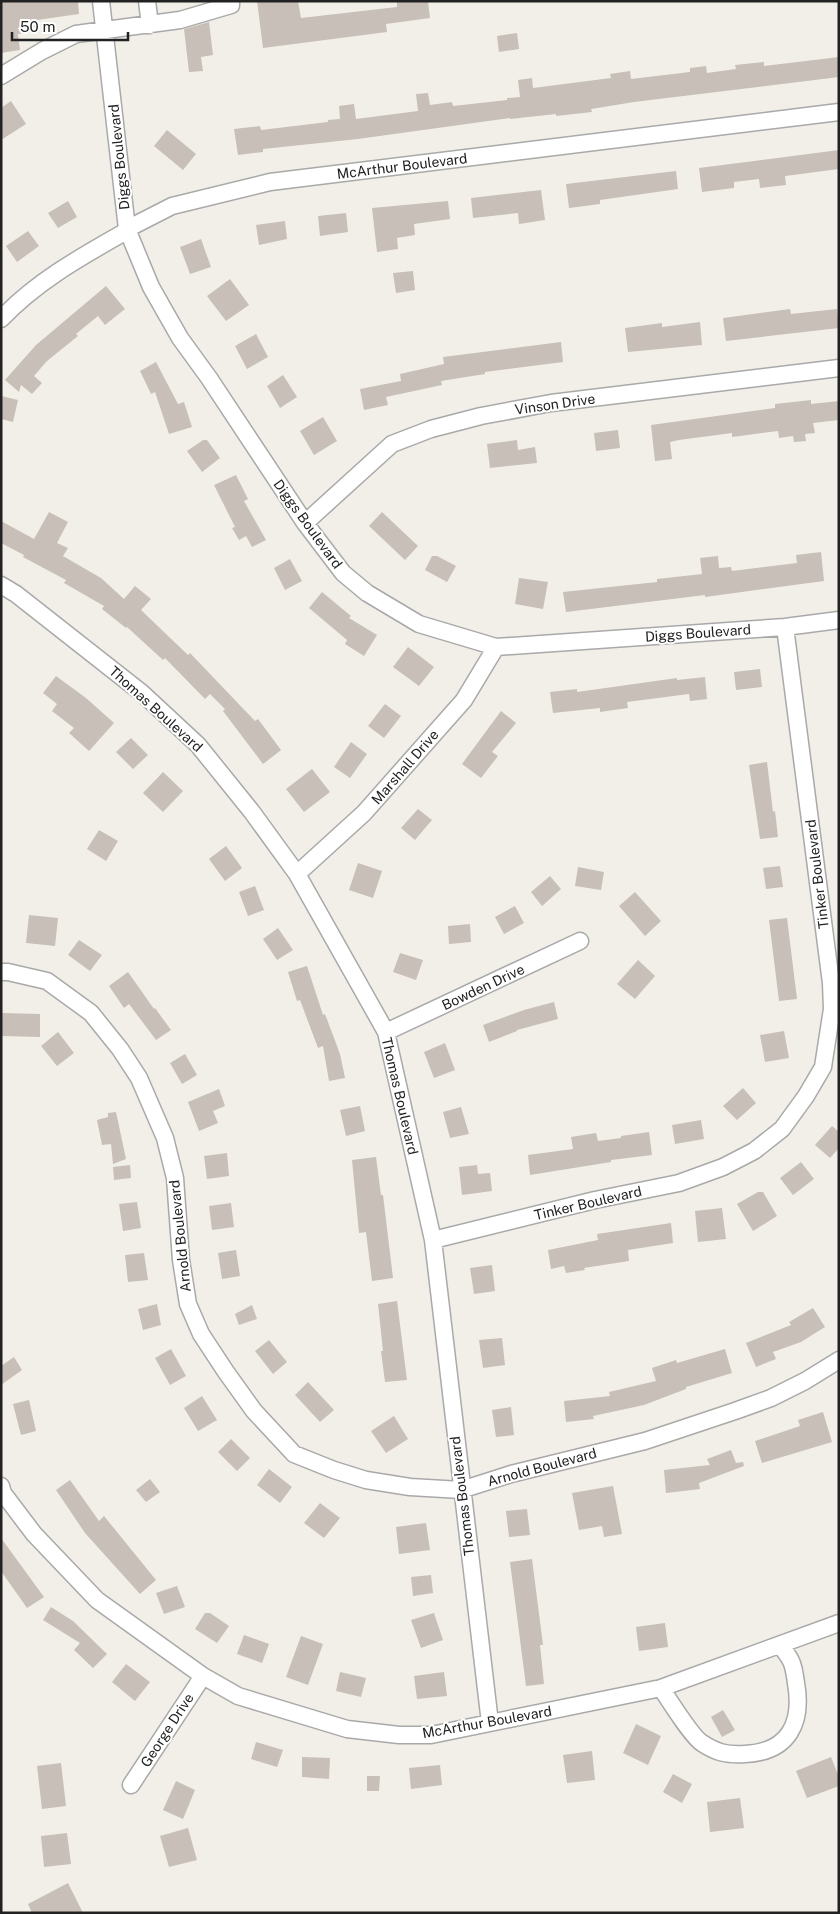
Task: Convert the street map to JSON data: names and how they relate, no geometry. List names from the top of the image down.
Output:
{
  "streets": {
    "street": [
      "Diggs Boulevard",
      "McArthur Boulevard",
      "Vinson Drive",
      "Thomas Boulevard",
      "Marshall Drive",
      "Tinker Boulevard",
      "Bowden Drive",
      "Arnold Boulevard",
      "George Drive"
    ]
  },
  "crossings": [
    ["Diggs Boulevard", "McArthur Boulevard"],
    ["Diggs Boulevard", "Vinson Drive"],
    ["Diggs Boulevard", "Marshall Drive"],
    ["Diggs Boulevard", "Tinker Boulevard"],
    ["McArthur Boulevard", "Thomas Boulevard"],
    ["McArthur Boulevard", "George Drive"],
    ["Thomas Boulevard", "Marshall Drive"],
    ["Thomas Boulevard", "Tinker Boulevard"],
    ["Thomas Boulevard", "Bowden Drive"],
    ["Thomas Boulevard", "Arnold Boulevard"]
  ],
  "scale_bar": "50 m"
}
